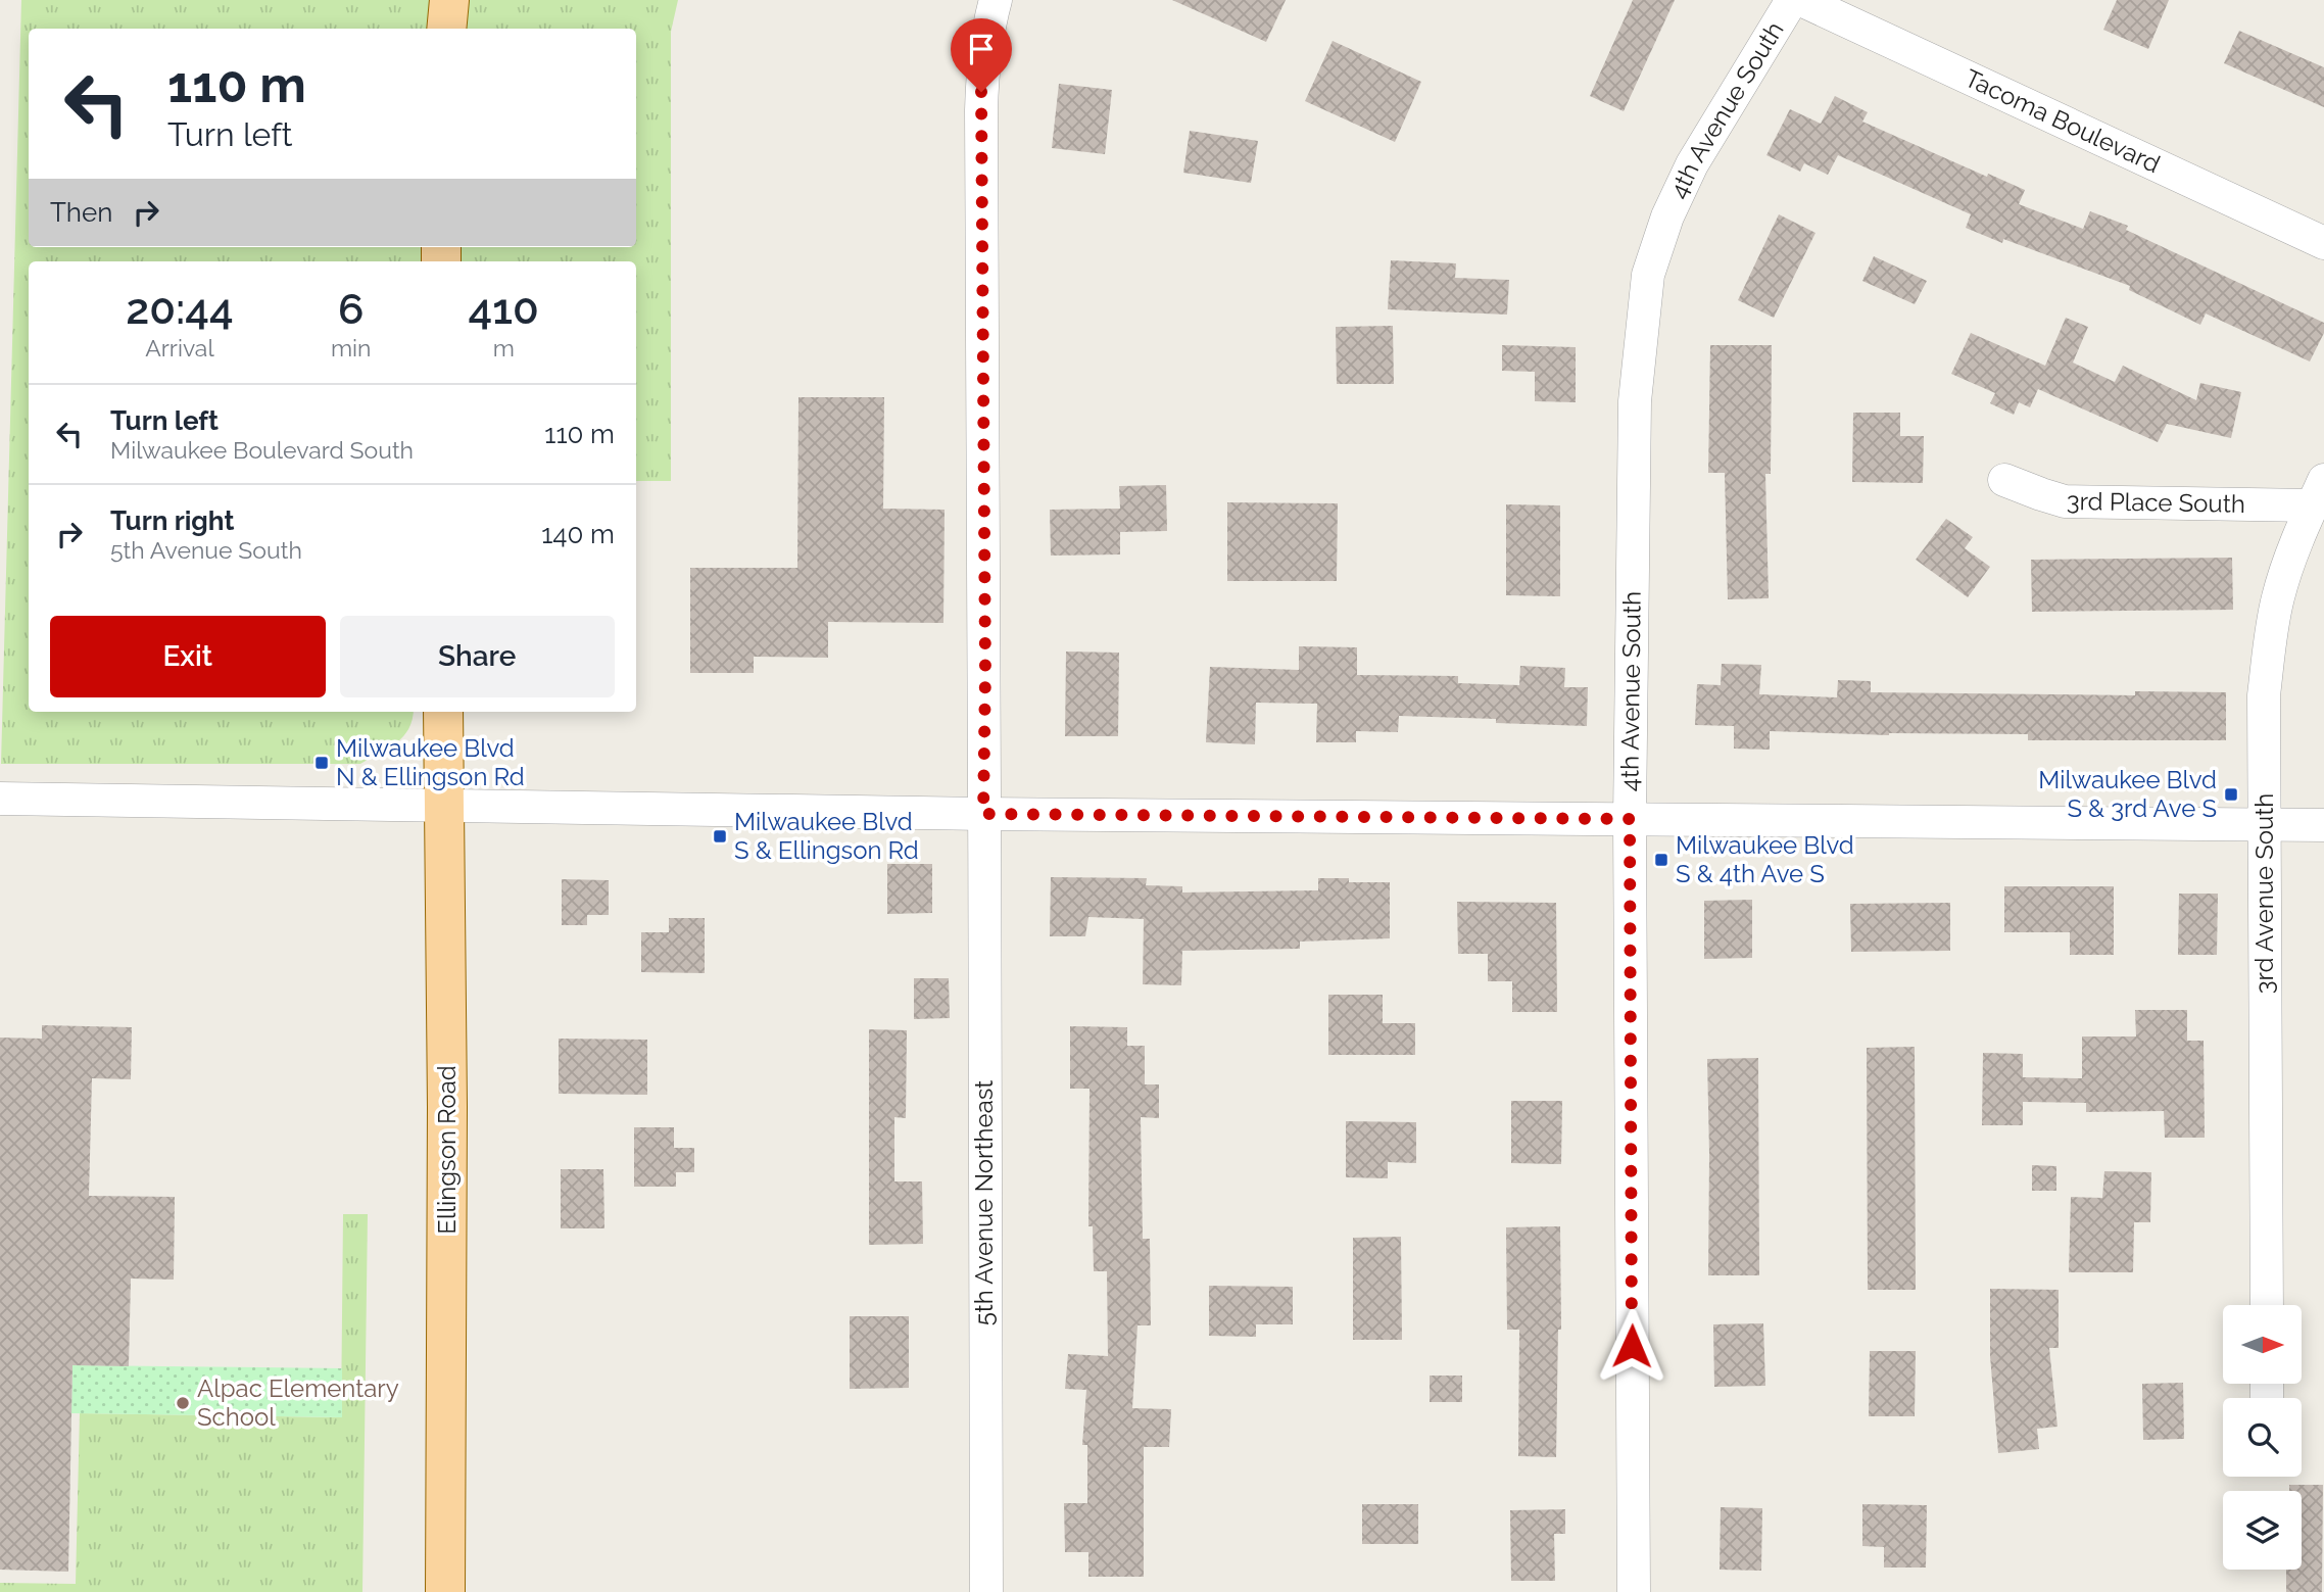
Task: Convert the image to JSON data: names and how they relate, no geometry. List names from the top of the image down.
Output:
{
  "streets": {
    "main road": ["Ellingson Road"],
    "street": [
      "4th Avenue South",
      "Tacoma Boulevard",
      "3rd Place South",
      "3rd Avenue South",
      "5th Avenue Northeast"
    ]
  },
  "crossings": [
    ["3rd Place South", "3rd Avenue South"]
  ],
  "places": {
    "transit": [
      "Milwaukee Blvd N & Ellingson Rd",
      "Milwaukee Blvd S & 3rd Ave S",
      "Milwaukee Blvd S & Ellingson Rd",
      "Milwaukee Blvd S & 4th Ave S"
    ],
    "other": ["Alpac Elementary School"]
  },
  "north": "right",
  "page": {
    "turn": ["110 m", "Turn left"],
    "then": "Then",
    "eta": [
      "20:44",
      "Arrival",
      "6",
      "min",
      "410",
      "m"
    ],
    "list": [
      {
        "name": "Turn left",
        "note": "Milwaukee Boulevard South",
        "value": "110 m"
      },
      {
        "name": "Turn right",
        "note": "5th Avenue South",
        "value": "140 m"
      }
    ],
    "buttons": ["Exit", "Share"]
  }
}
